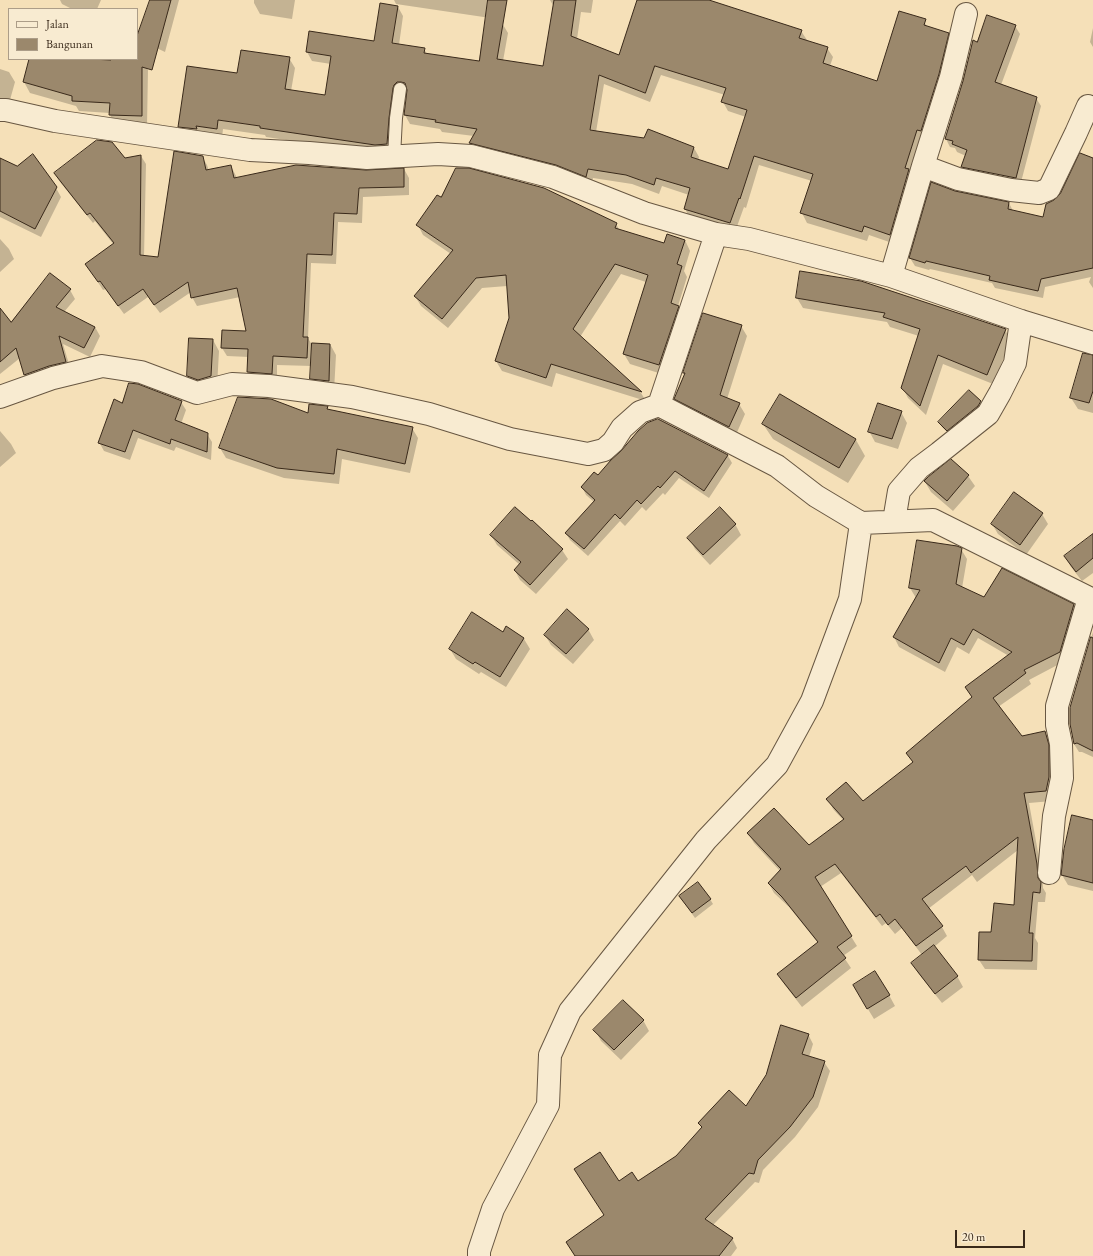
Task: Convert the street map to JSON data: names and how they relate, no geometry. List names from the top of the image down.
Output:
{
  "legend": ["Jalan", "Bangunan"],
  "scale_bar": "20 m"
}
